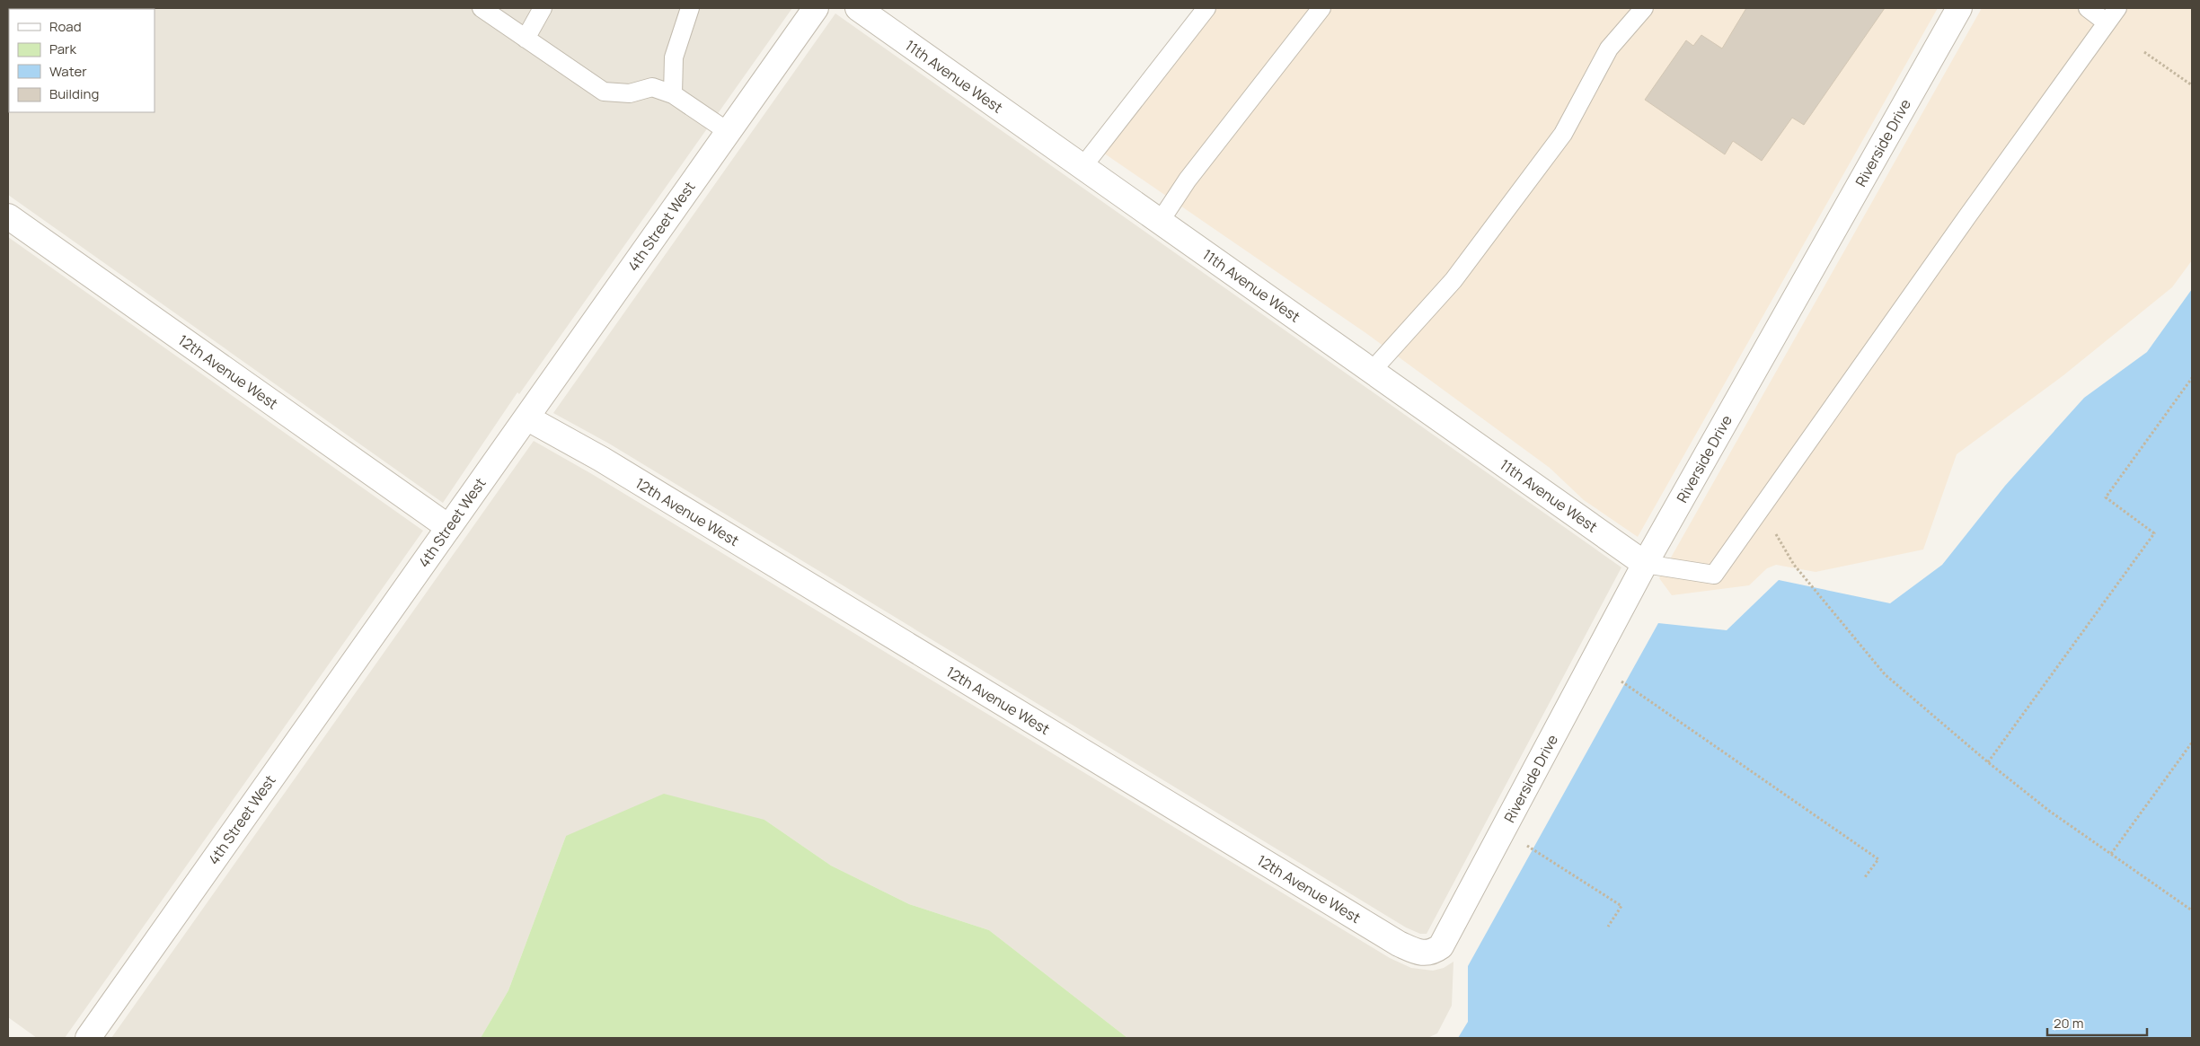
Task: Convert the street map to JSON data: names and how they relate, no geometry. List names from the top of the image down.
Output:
{
  "streets": {
    "street": [
      "11th Avenue West",
      "Riverside Drive",
      "4th Street West",
      "12th Avenue West"
    ]
  },
  "crossings": [
    ["11th Avenue West", "Riverside Drive"],
    ["Riverside Drive", "12th Avenue West"],
    ["4th Street West", "12th Avenue West"]
  ],
  "legend": [
    "Road",
    "Park",
    "Water",
    "Building"
  ],
  "scale_bar": "20 m"
}
